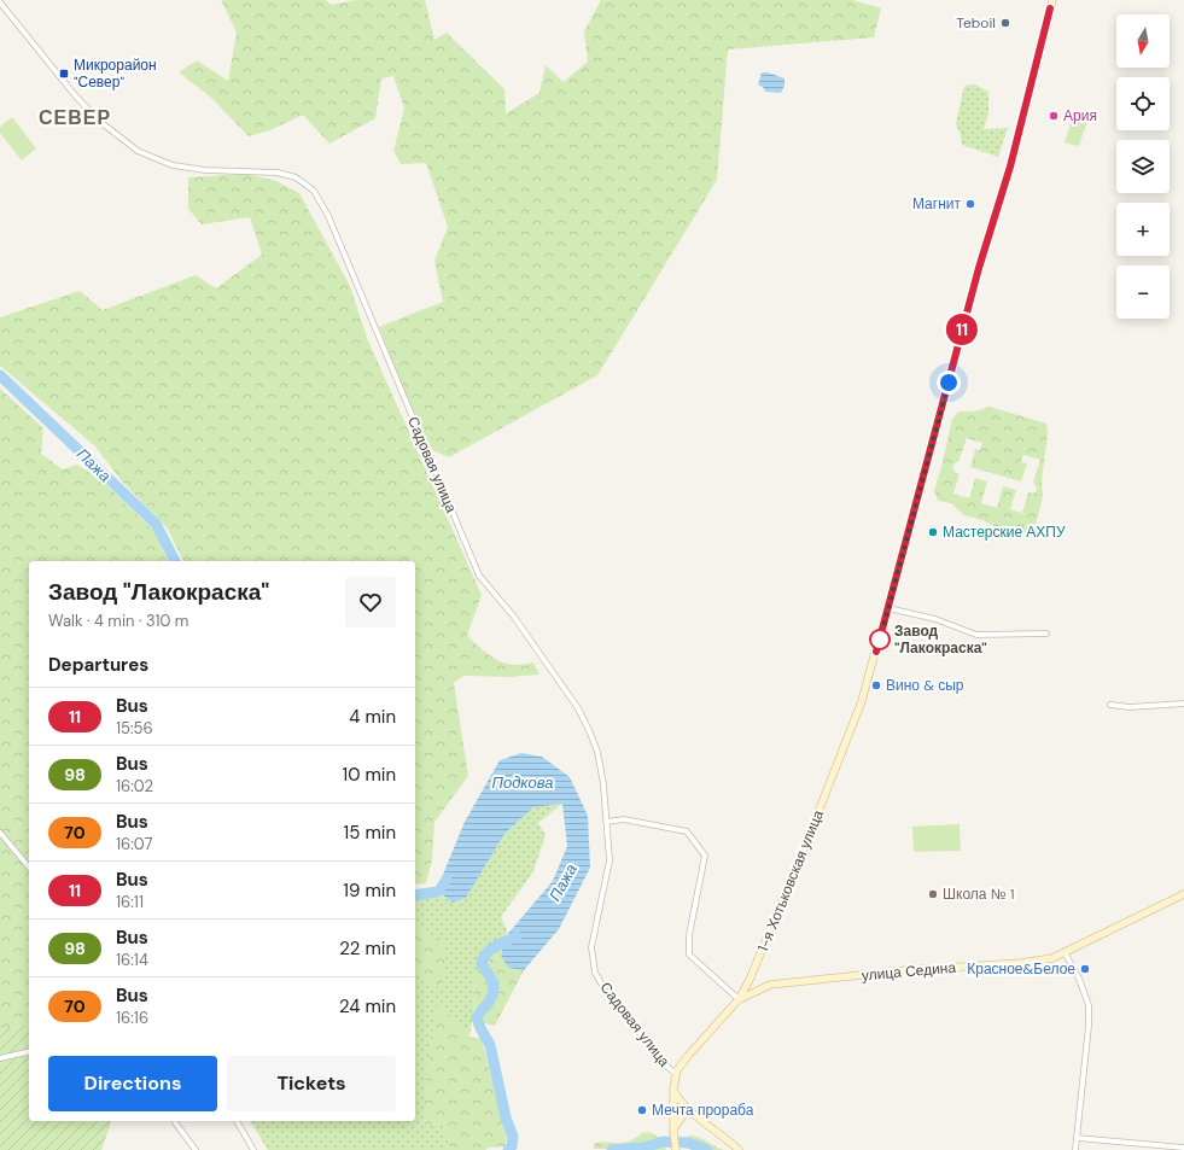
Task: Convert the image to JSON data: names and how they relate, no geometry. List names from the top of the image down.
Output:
{
  "streets": {
    "main road": ["1-я Хотьковская улица", "улица Седина"],
    "street": ["Садовая улица"]
  },
  "crossings": [
    ["Садовая улица", "1-я Хотьковская улица"],
    ["1-я Хотьковская улица", "улица Седина"]
  ],
  "districts": ["СЕВЕР"],
  "water": ["Пажа", "Подкова"],
  "places": {
    "other": [
      "Teboil",
      "Ария",
      "Магнит",
      "Мастерские АХПУ",
      "Завод \"Лакокраска\"",
      "Вино & сыр",
      "Школа № 1",
      "Красное&Белое",
      "Мечта прораба"
    ],
    "transit": ["Микрорайон \"Север\""]
  },
  "lines": ["bus line 11"],
  "north": "bottom",
  "page": {
    "on_map": "11",
    "map_buttons": ["+", "−"],
    "heading": [
      ["Завод \"Лакокраска\"", "Walk · 4 min · 310 m"],
      "Departures"
    ],
    "list": [
      {
        "mark": "11",
        "name": "Bus",
        "note": "15:56",
        "value": "4 min"
      },
      {
        "mark": "98",
        "name": "Bus",
        "note": "16:02",
        "value": "10 min"
      },
      {
        "mark": "70",
        "name": "Bus",
        "note": "16:07",
        "value": "15 min"
      },
      {
        "mark": "11",
        "name": "Bus",
        "note": "16:11",
        "value": "19 min"
      },
      {
        "mark": "98",
        "name": "Bus",
        "note": "16:14",
        "value": "22 min"
      },
      {
        "mark": "70",
        "name": "Bus",
        "note": "16:16",
        "value": "24 min"
      }
    ],
    "buttons": ["Directions", "Tickets"]
  }
}
